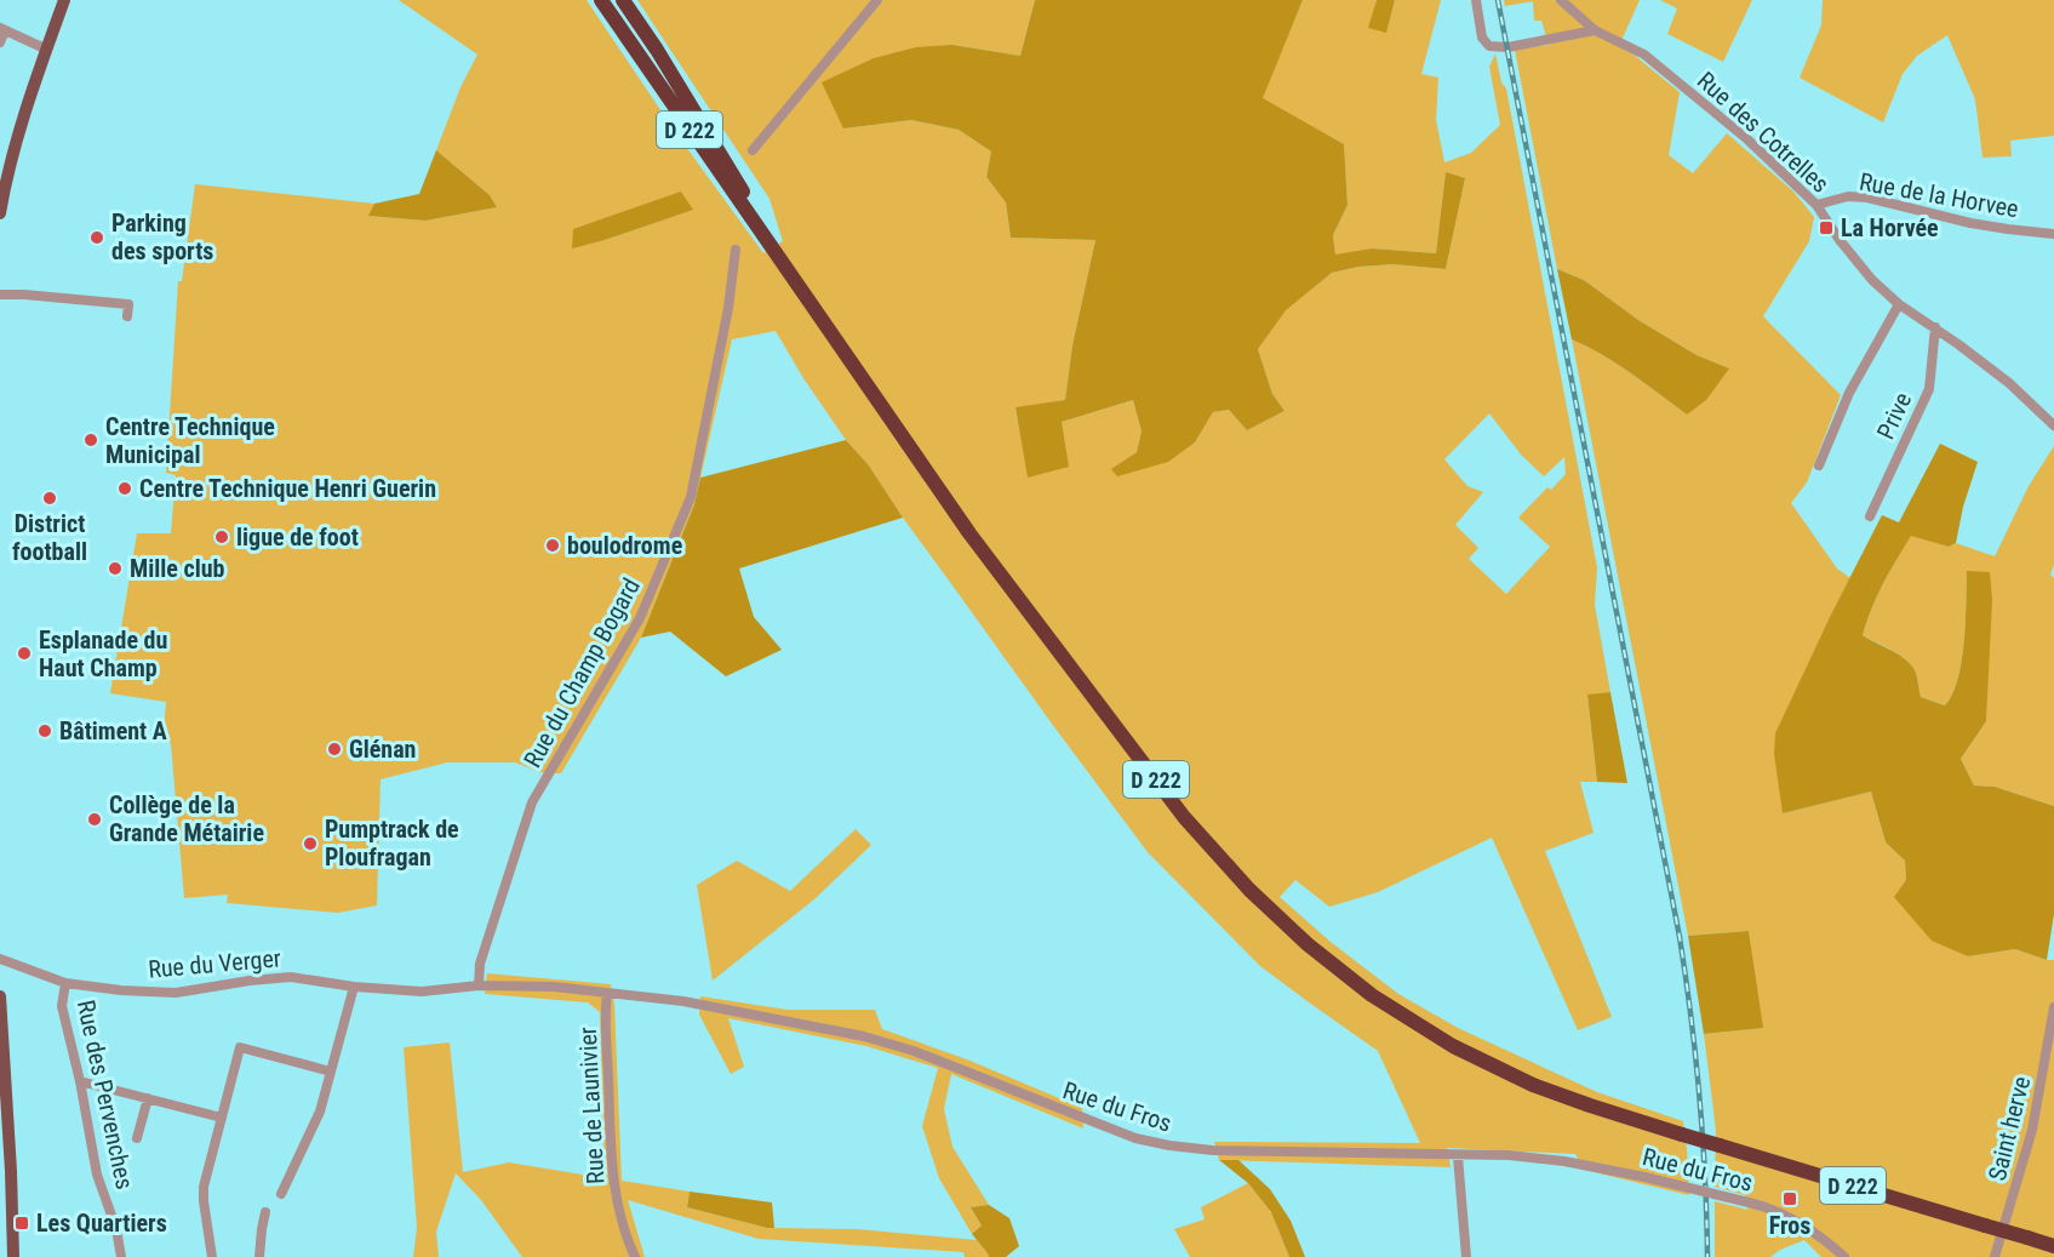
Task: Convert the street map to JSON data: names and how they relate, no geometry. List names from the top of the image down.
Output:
{
  "streets": {
    "highway": ["D 222"],
    "street": [
      "Rue des Cotrelles",
      "Rue de la Horvee",
      "Prive",
      "Rue du Champ Bogard",
      "Rue du Verger",
      "Rue des Pervenches",
      "Rue de Launivier",
      "Rue du Fros",
      "Saint herve"
    ]
  },
  "crossings": [
    ["Rue des Cotrelles", "Rue de la Horvee"],
    ["Rue des Cotrelles", "Prive"],
    ["Rue du Champ Bogard", "Rue du Verger"],
    ["Rue du Champ Bogard", "Rue du Fros"],
    ["Rue du Verger", "Rue des Pervenches"],
    ["Rue du Verger", "Rue du Fros"],
    ["Rue de Launivier", "Rue du Fros"]
  ],
  "places": {
    "transit": ["La Horvée", "Fros", "Les Quartiers"],
    "other": [
      "Parking des sports",
      "Centre Technique Municipal",
      "Centre Technique Henri Guerin",
      "District football",
      "ligue de foot",
      "boulodrome",
      "Mille club",
      "Esplanade du Haut Champ",
      "Bâtiment A",
      "Glénan",
      "Collège de la Grande Métairie",
      "Pumptrack de Ploufragan"
    ]
  }
}
